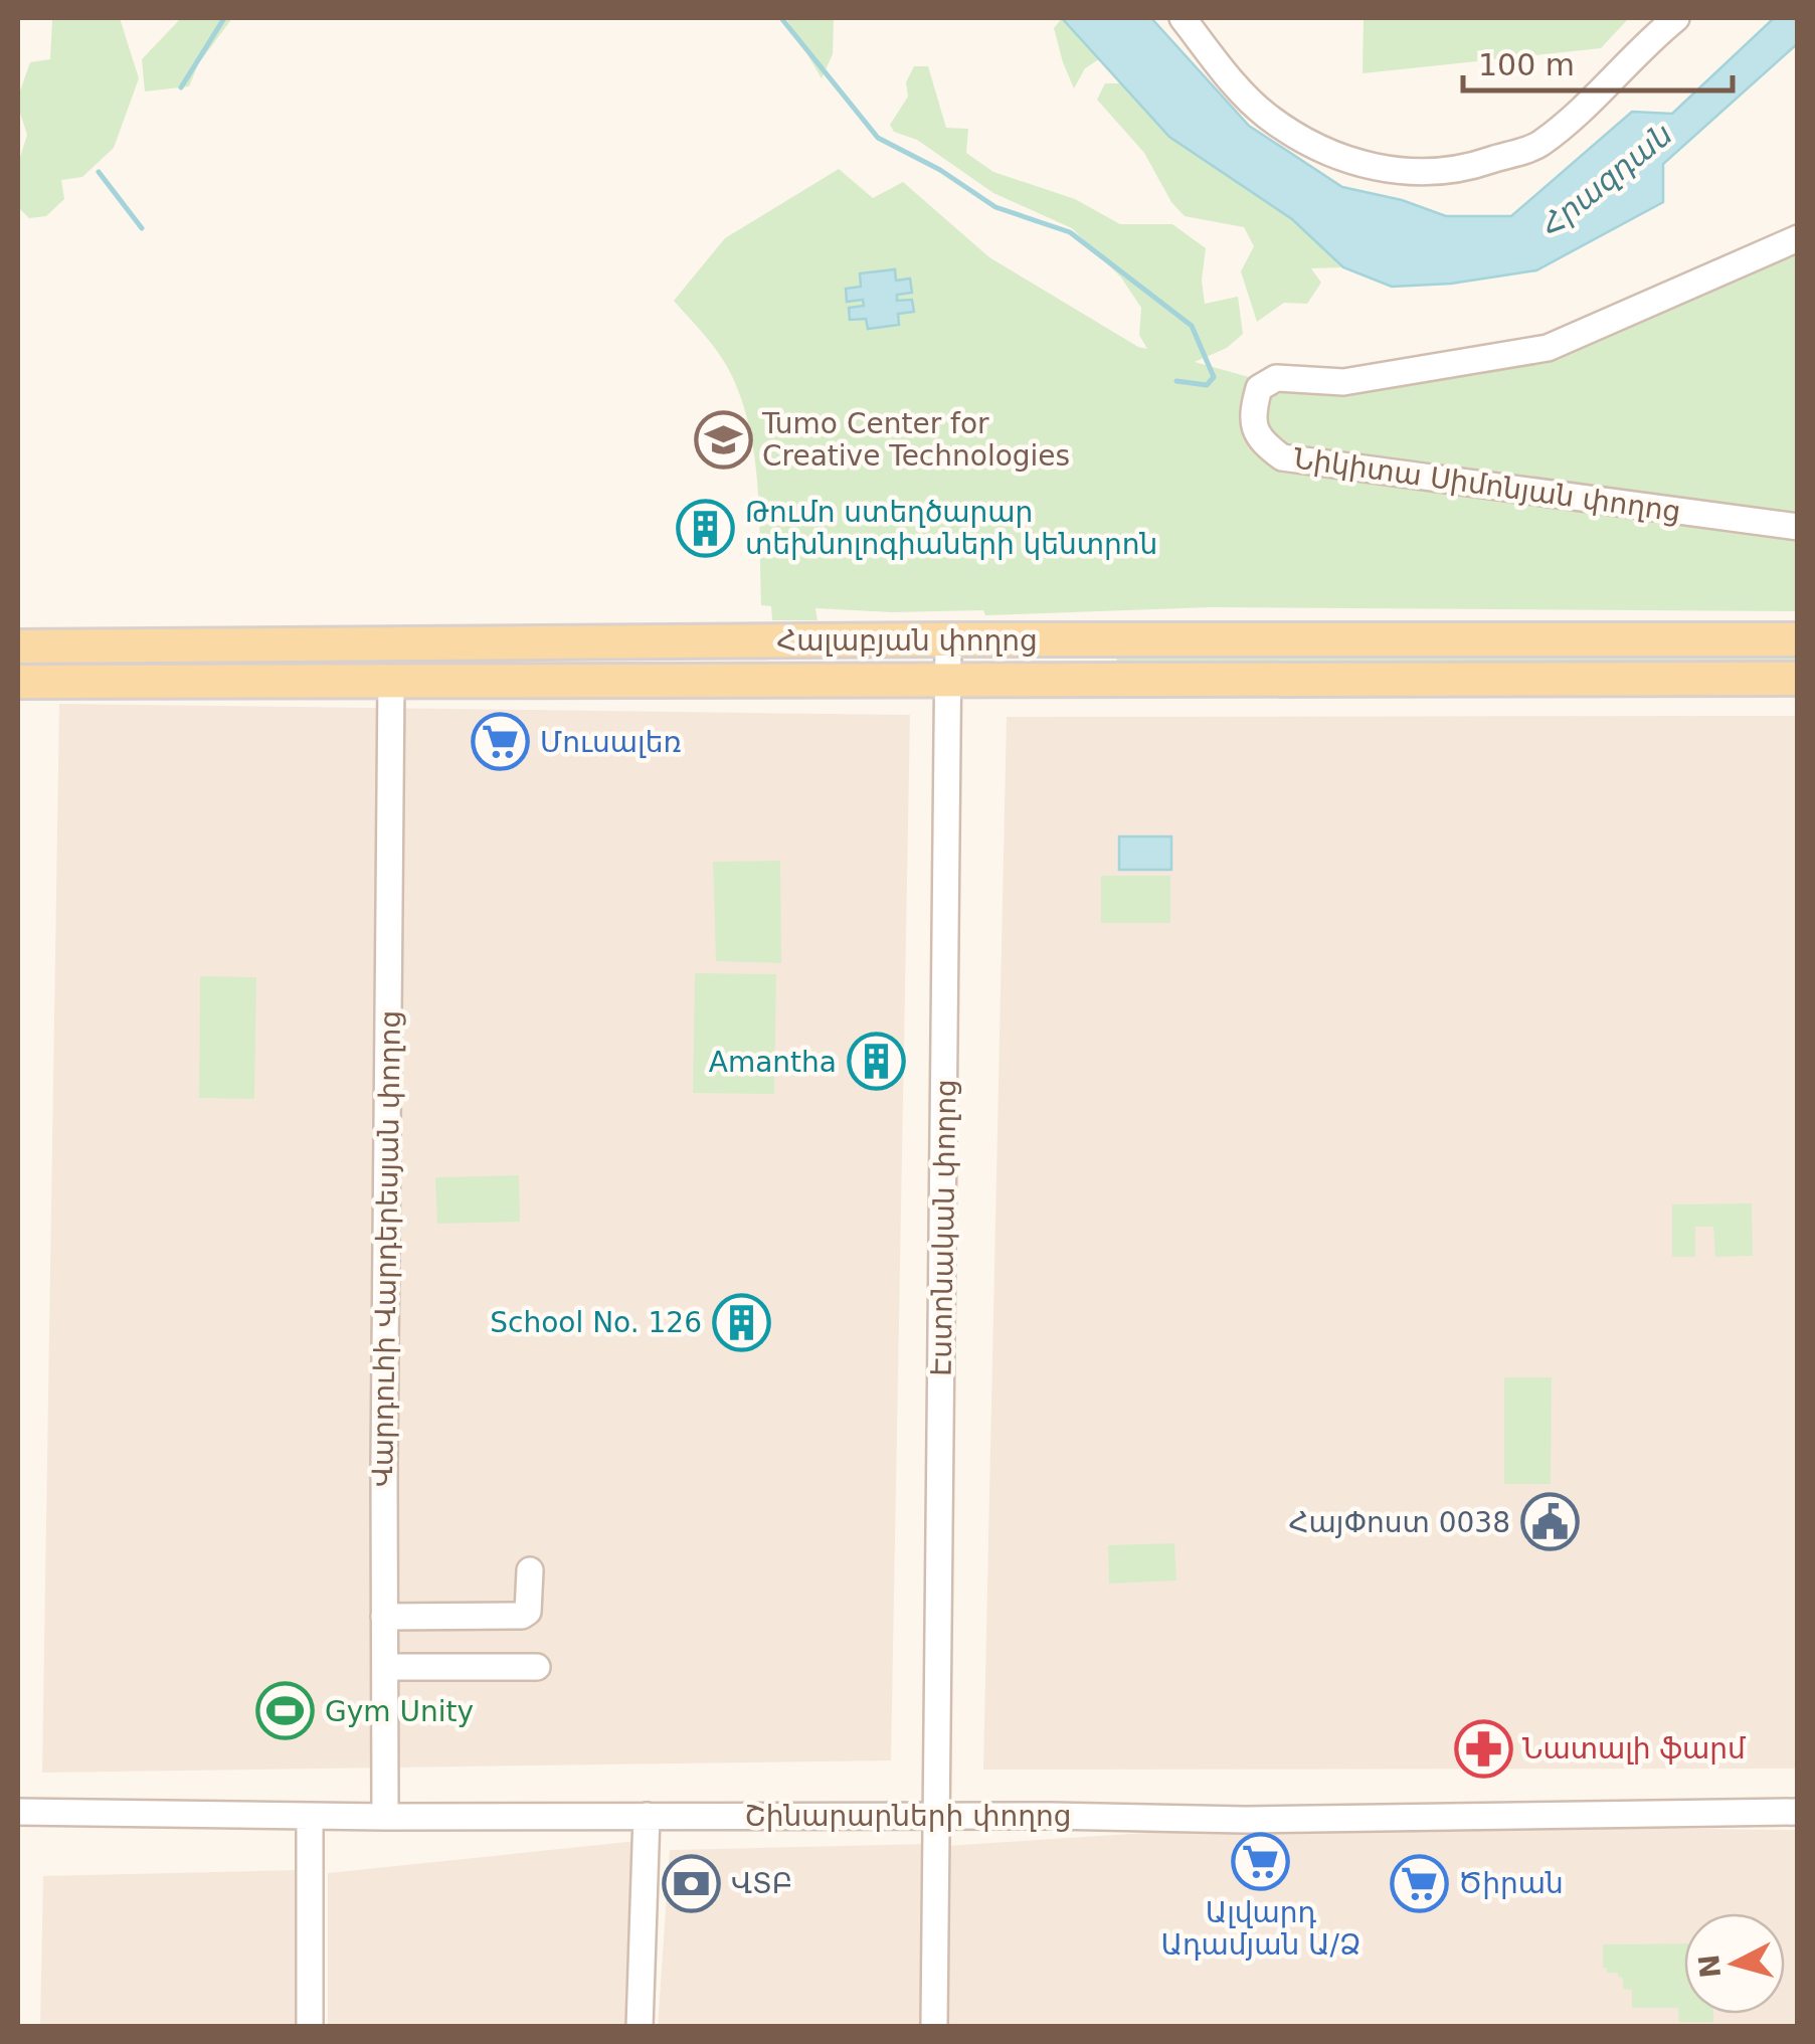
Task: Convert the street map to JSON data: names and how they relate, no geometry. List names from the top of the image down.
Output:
{
  "streets": {
    "main road": ["Հալաբյան փողոց"],
    "street": [
      "Նիկիտա Սիմոնյան փողոց",
      "Էստոնական փողոց",
      "Վարդուհի Վարդերեսյան փողոց",
      "Շինարարների փողոց"
    ]
  },
  "crossings": [
    ["Հալաբյան փողոց", "Էստոնական փողոց"],
    ["Հալաբյան փողոց", "Վարդուհի Վարդերեսյան փողոց"],
    ["Էստոնական փողոց", "Շինարարների փողոց"],
    ["Վարդուհի Վարդերեսյան փողոց", "Շինարարների փողոց"]
  ],
  "water": ["Հրազդան"],
  "places": {
    "school or university": ["Tumo Center for Creative Technologies"],
    "building": ["Թումո ստեղծարար տեխնոլոգիաների կենտրոն", "Amantha", "School No. 126"],
    "supermarket": ["Մուսալեռ", "Ալվարդ Ադամյան Ա/Ձ", "Ծիրան"],
    "public building": ["ՀայՓոստ 0038"],
    "sports": ["Gym Unity"],
    "pharmacy": ["Նատալի ֆարմ"],
    "bank": ["ՎՏԲ"]
  },
  "scale_bar": "100 m",
  "north": "left"
}
